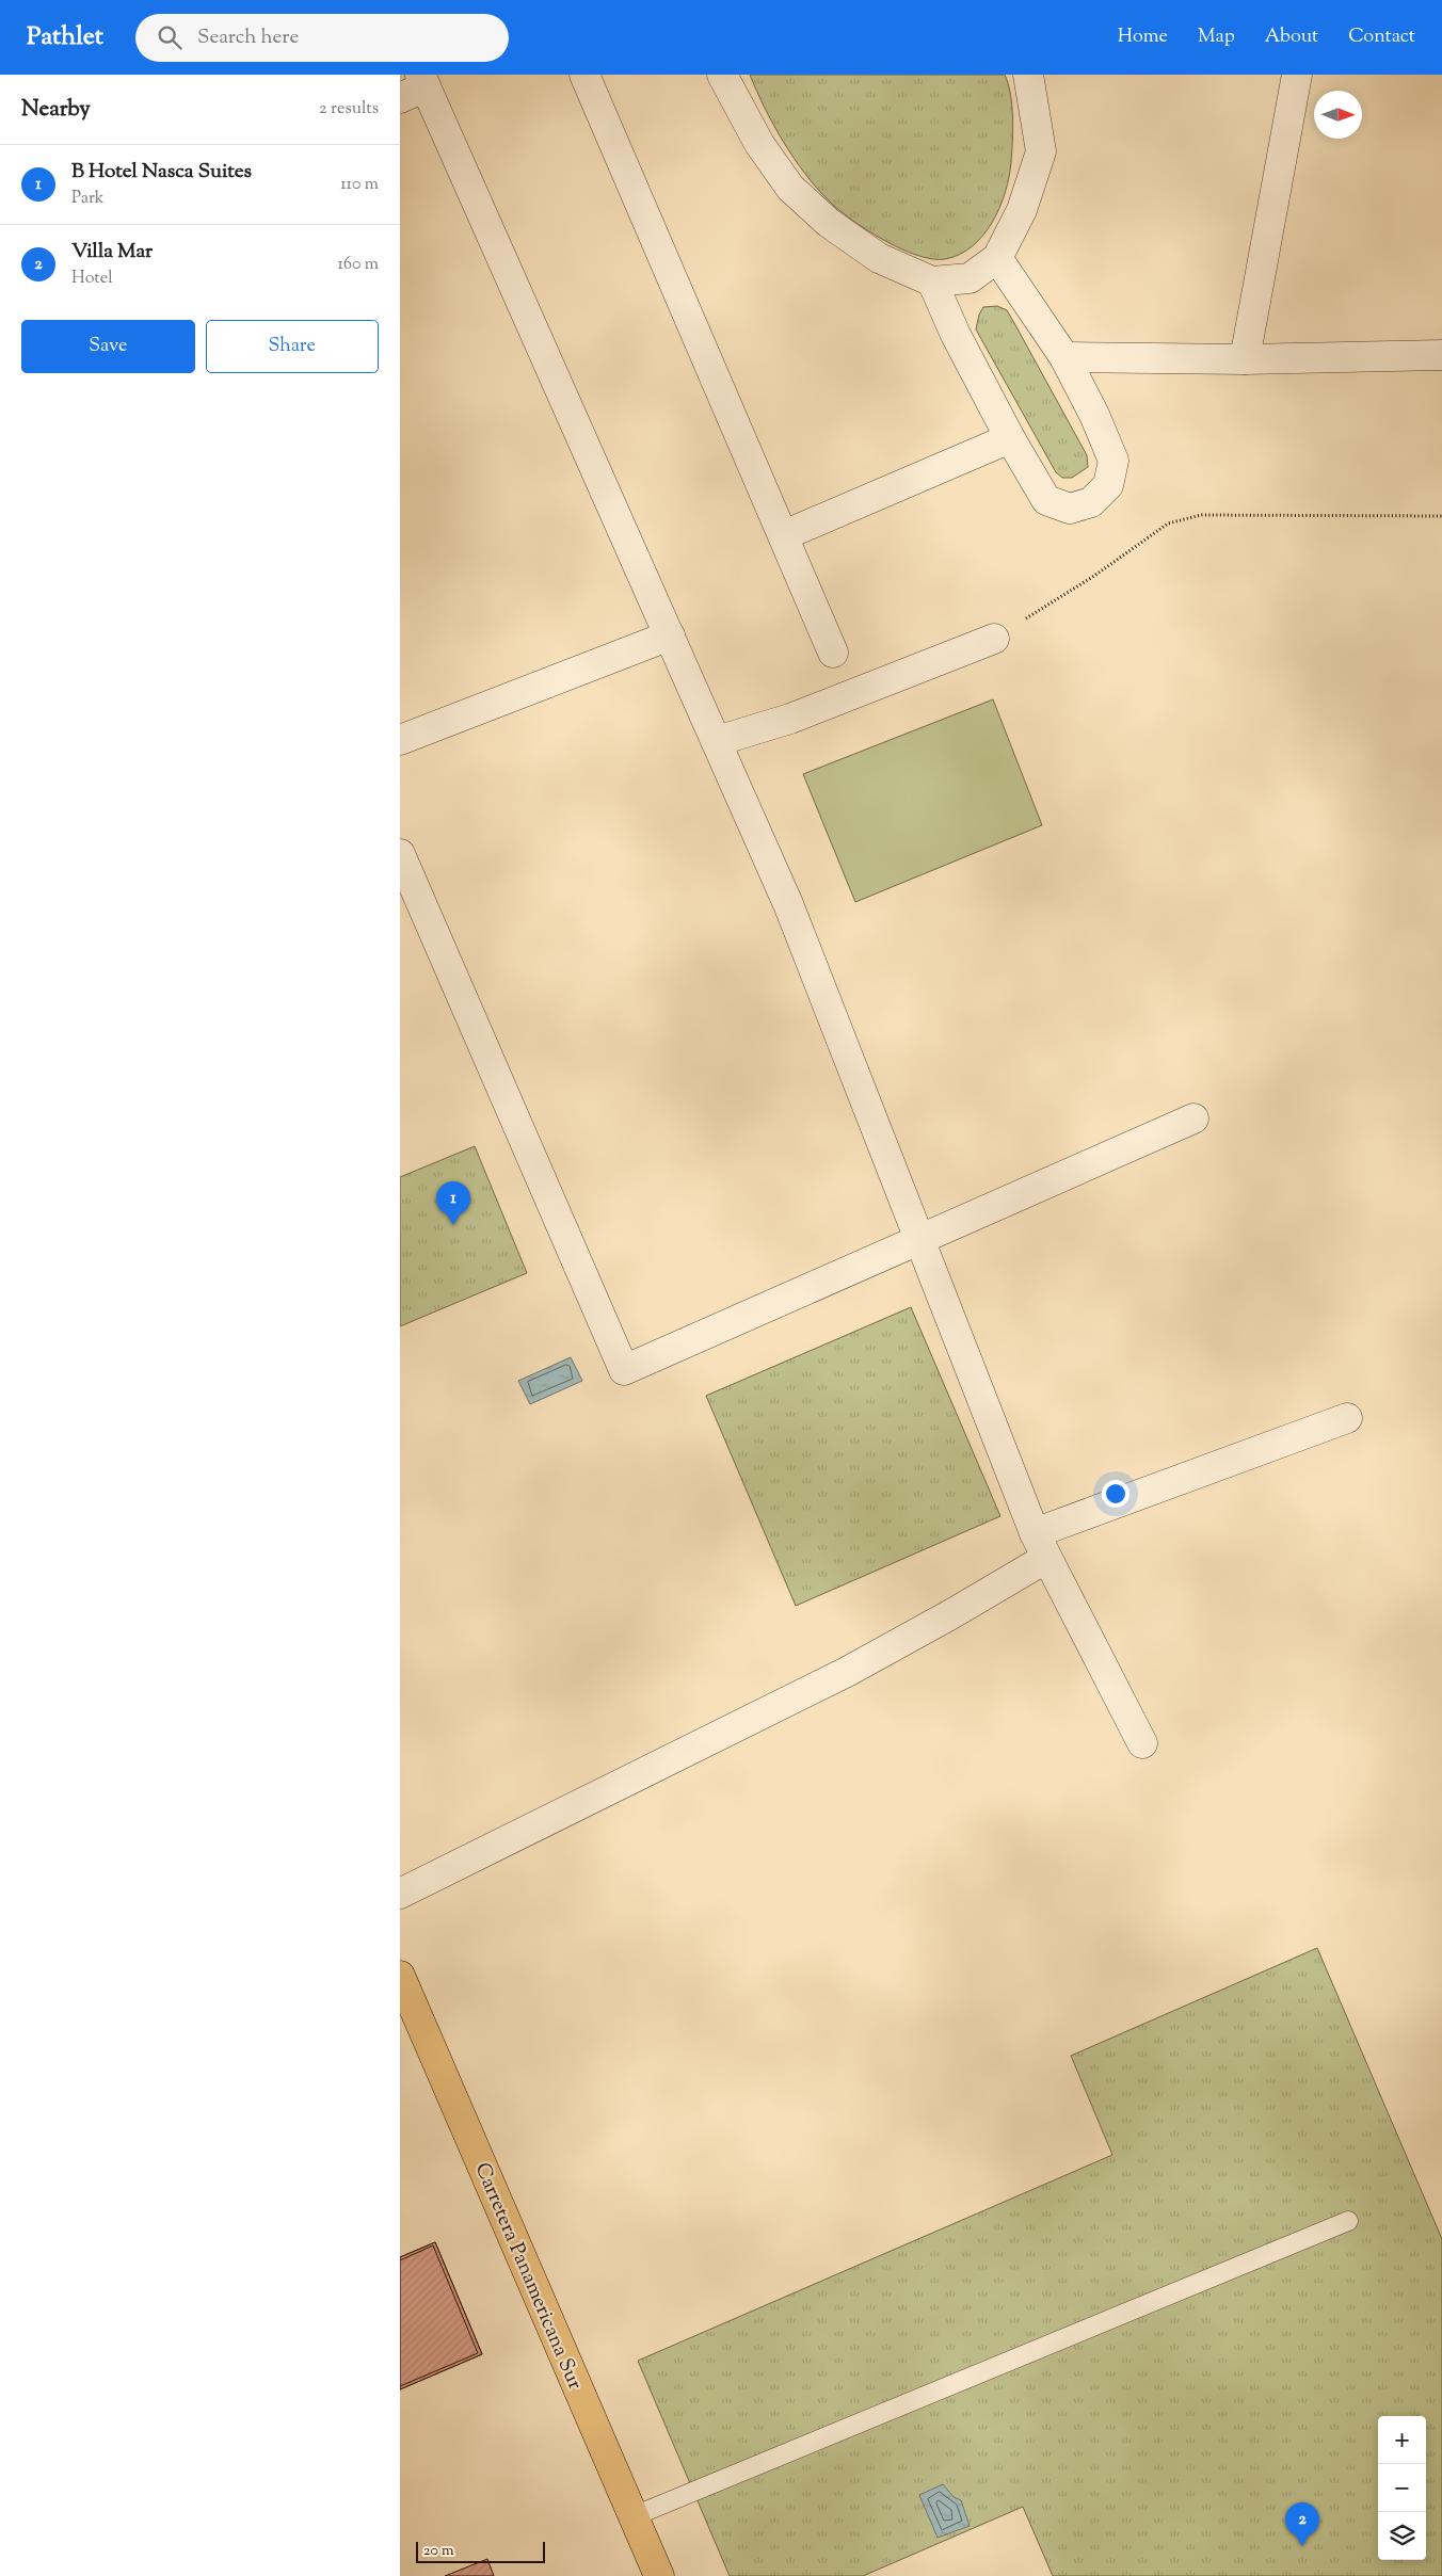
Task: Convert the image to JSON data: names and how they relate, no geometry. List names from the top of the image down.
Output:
{
  "streets": {
    "highway": ["Carretera Panamericana Sur"]
  },
  "scale_bar": "20 m",
  "north": "right",
  "page": {
    "header": "Pathlet",
    "search": "Search here",
    "nav": [
      "Home",
      "Map",
      "About",
      "Contact"
    ],
    "heading": ["Nearby", "2 results"],
    "list": [
      {
        "mark": "1",
        "name": "B Hotel Nasca Suites",
        "note": "Park",
        "value": "110 m"
      },
      {
        "mark": "2",
        "name": "Villa Mar",
        "note": "Hotel",
        "value": "160 m"
      }
    ],
    "buttons": ["Save", "Share"],
    "pins": ["1", "2"],
    "map_buttons": ["+", "−"],
    "scale": "20 m"
  }
}
